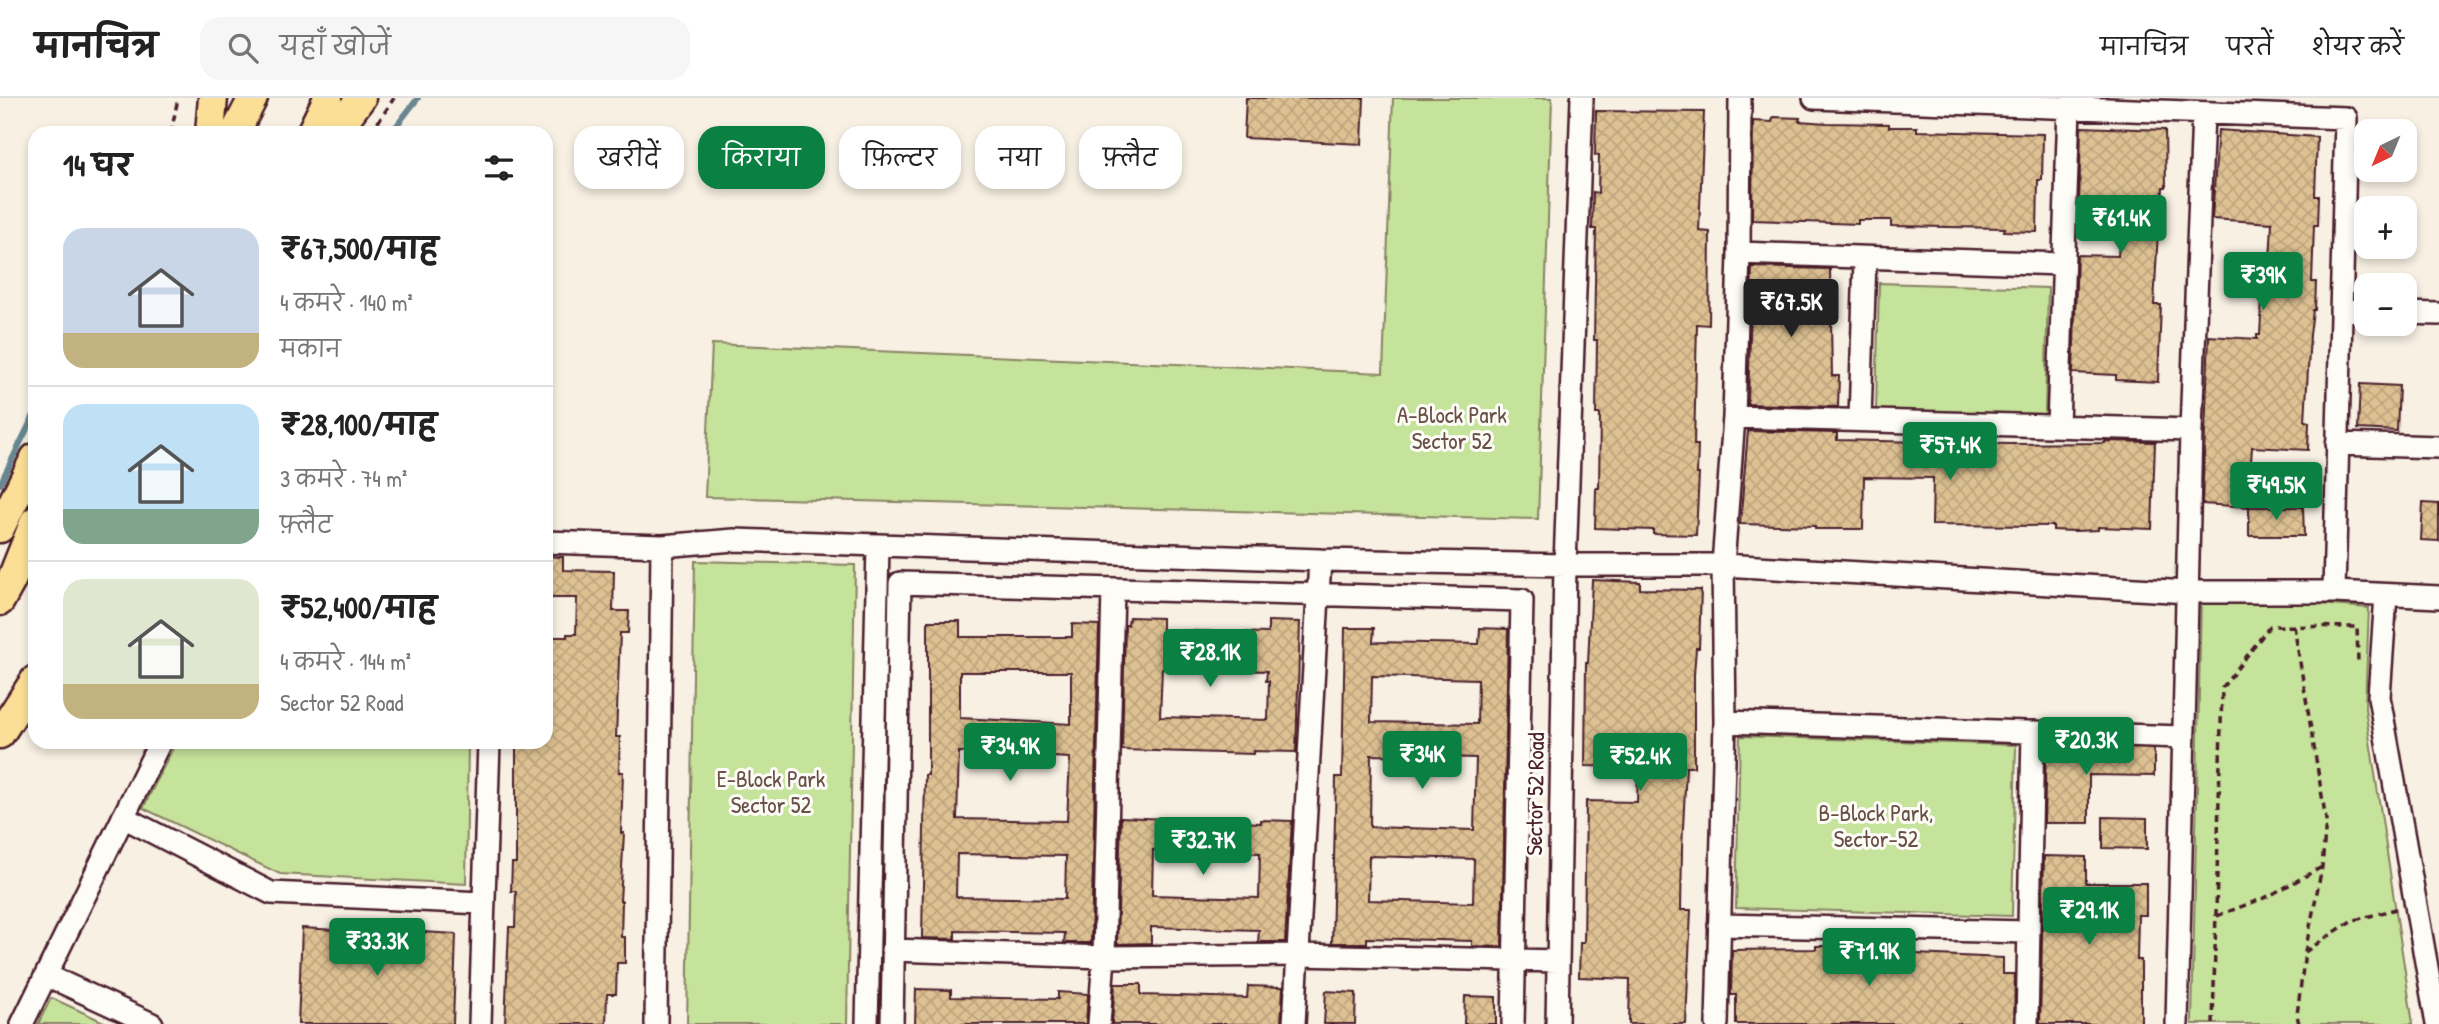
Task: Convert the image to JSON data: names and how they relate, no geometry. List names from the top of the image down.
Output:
{
  "streets": {
    "street": ["Sector 52 Road"]
  },
  "parks": ["A-Block Park Sector 52", "E-Block Park Sector 52", "B-Block Park, Sector-52"],
  "north": "bottom left",
  "page": {
    "header": "मानचित्र",
    "search": "यहाँ खोजें",
    "nav": ["मानचित्र", "परतें", "शेयर करें"],
    "map_buttons": ["+", "−"],
    "chip": [
      "खरीदें",
      "किराया",
      "फ़िल्टर",
      "नया",
      "फ़्लैट"
    ],
    "heading": "14 घर",
    "price": [
      "₹61.4K",
      "₹39K",
      "₹67.5K",
      "₹57.4K",
      "₹49.5K",
      "₹28.1K",
      "₹20.3K",
      "₹34.9K",
      "₹34K",
      "₹52.4K",
      "₹32.7K",
      "₹29.1K",
      "₹33.3K",
      "₹71.9K"
    ],
    "list": [
      {
        "name": "₹67,500/माह",
        "note": "4 कमरे · 140 m² · मकान"
      },
      {
        "name": "₹28,100/माह",
        "note": "3 कमरे · 74 m² · फ़्लैट"
      },
      {
        "name": "₹52,400/माह",
        "note": "4 कमरे · 144 m² · Sector 52 Road"
      }
    ]
  }
}
